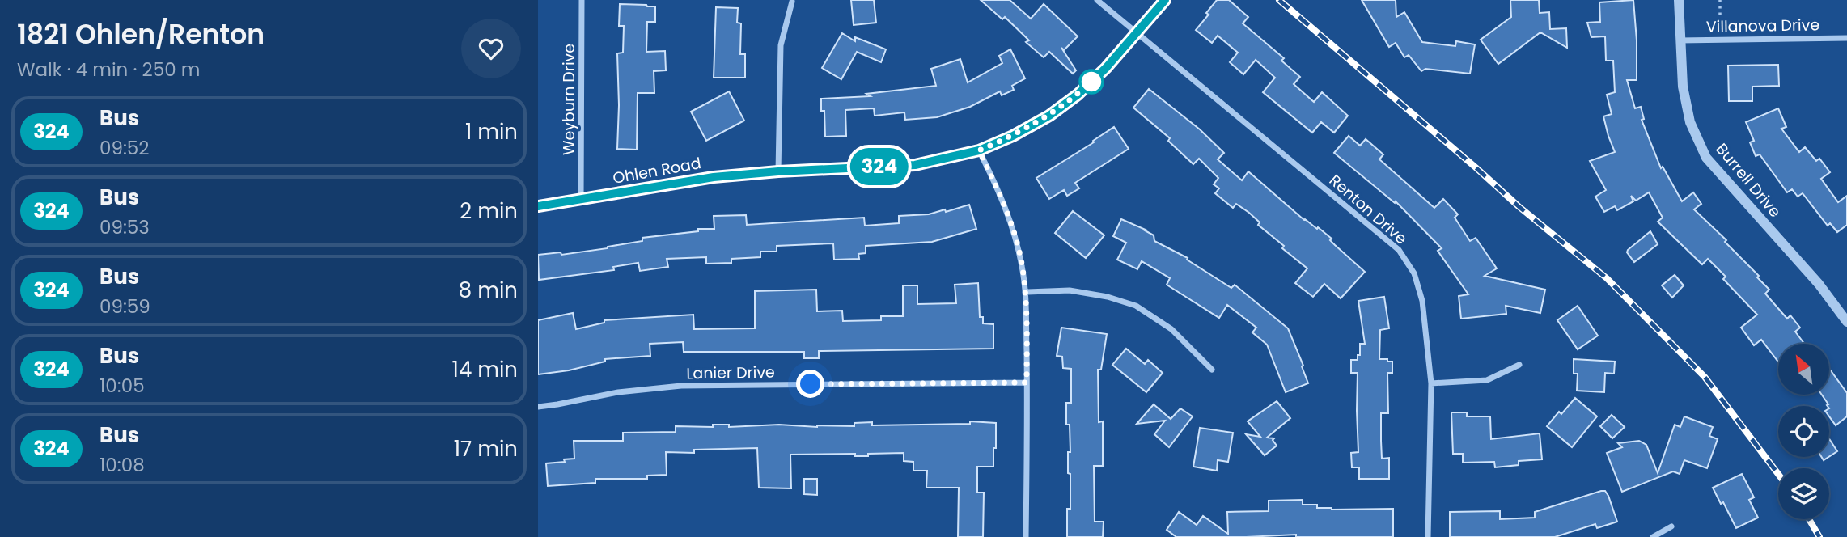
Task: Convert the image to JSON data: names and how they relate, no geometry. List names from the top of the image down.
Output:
{
  "streets": {
    "street": [
      "Villanova Drive",
      "Weyburn Drive",
      "Ohlen Road",
      "Burrell Drive",
      "Renton Drive",
      "Lanier Drive"
    ]
  },
  "crossings": [
    ["Villanova Drive", "Burrell Drive"],
    ["Weyburn Drive", "Ohlen Road"],
    ["Ohlen Road", "Renton Drive"]
  ],
  "lines": ["bus line 324"],
  "north": "top left",
  "page": {
    "heading": ["1821 Ohlen/Renton", "Walk · 4 min · 250 m"],
    "on_map": "324",
    "list": [
      {
        "mark": "324",
        "name": "Bus",
        "note": "09:52",
        "value": "1 min"
      },
      {
        "mark": "324",
        "name": "Bus",
        "note": "09:53",
        "value": "2 min"
      },
      {
        "mark": "324",
        "name": "Bus",
        "note": "09:59",
        "value": "8 min"
      },
      {
        "mark": "324",
        "name": "Bus",
        "note": "10:05",
        "value": "14 min"
      },
      {
        "mark": "324",
        "name": "Bus",
        "note": "10:08",
        "value": "17 min"
      }
    ]
  }
}
